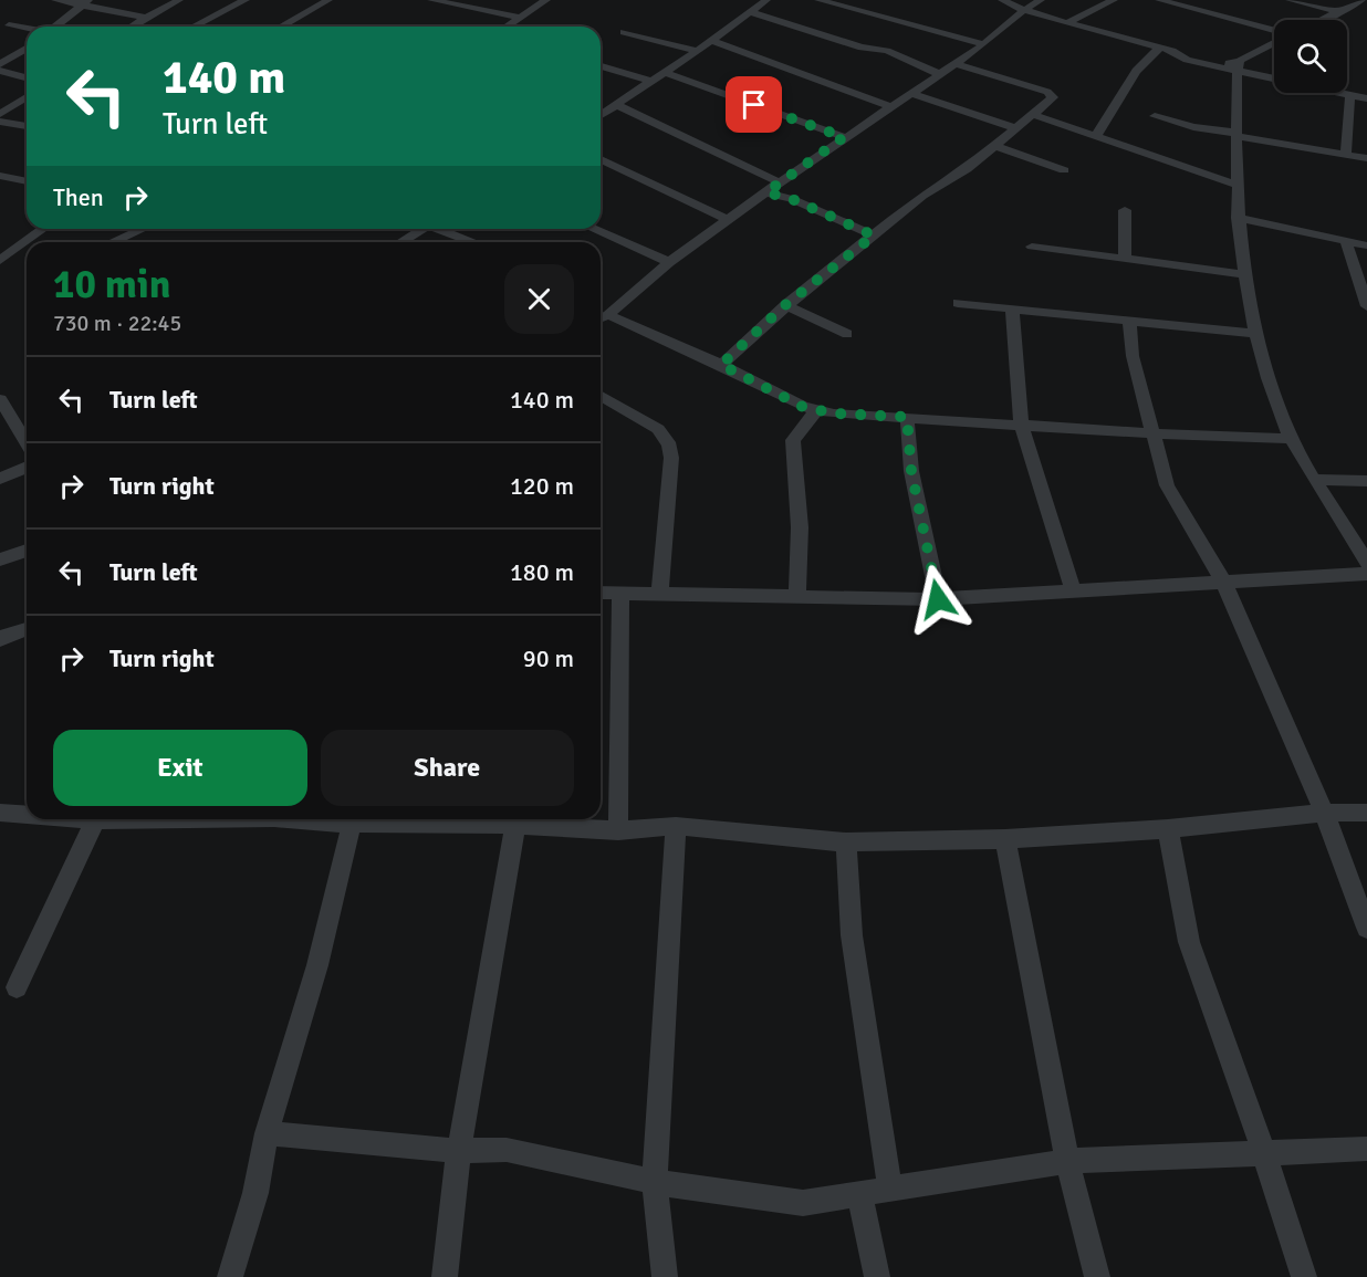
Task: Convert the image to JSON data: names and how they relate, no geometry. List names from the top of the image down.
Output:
{
  "page": {
    "turn": ["140 m", "Turn left"],
    "then": "Then",
    "heading": ["10 min", "730 m · 22:45"],
    "list": [
      {
        "name": "Turn left",
        "value": "140 m"
      },
      {
        "name": "Turn right",
        "value": "120 m"
      },
      {
        "name": "Turn left",
        "value": "180 m"
      },
      {
        "name": "Turn right",
        "value": "90 m"
      }
    ],
    "buttons": ["Exit", "Share"]
  }
}
